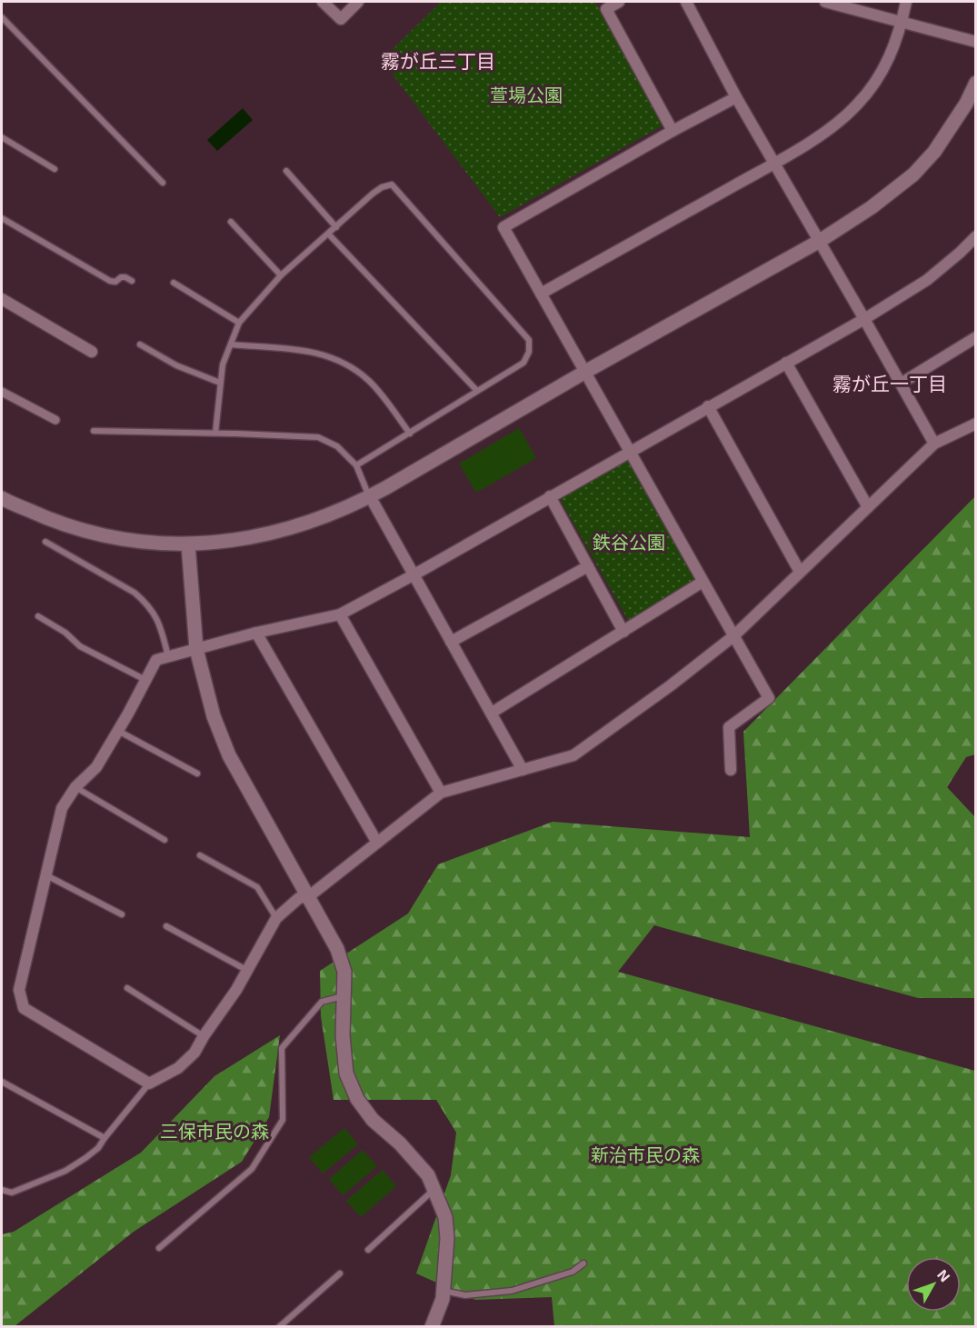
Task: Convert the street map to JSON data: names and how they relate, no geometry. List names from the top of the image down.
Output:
{
  "districts": ["霧が丘三丁目", "霧が丘一丁目"],
  "parks": [
    "萱場公園",
    "鉄谷公園",
    "三保市民の森",
    "新治市民の森"
  ],
  "north": "top right"
}
